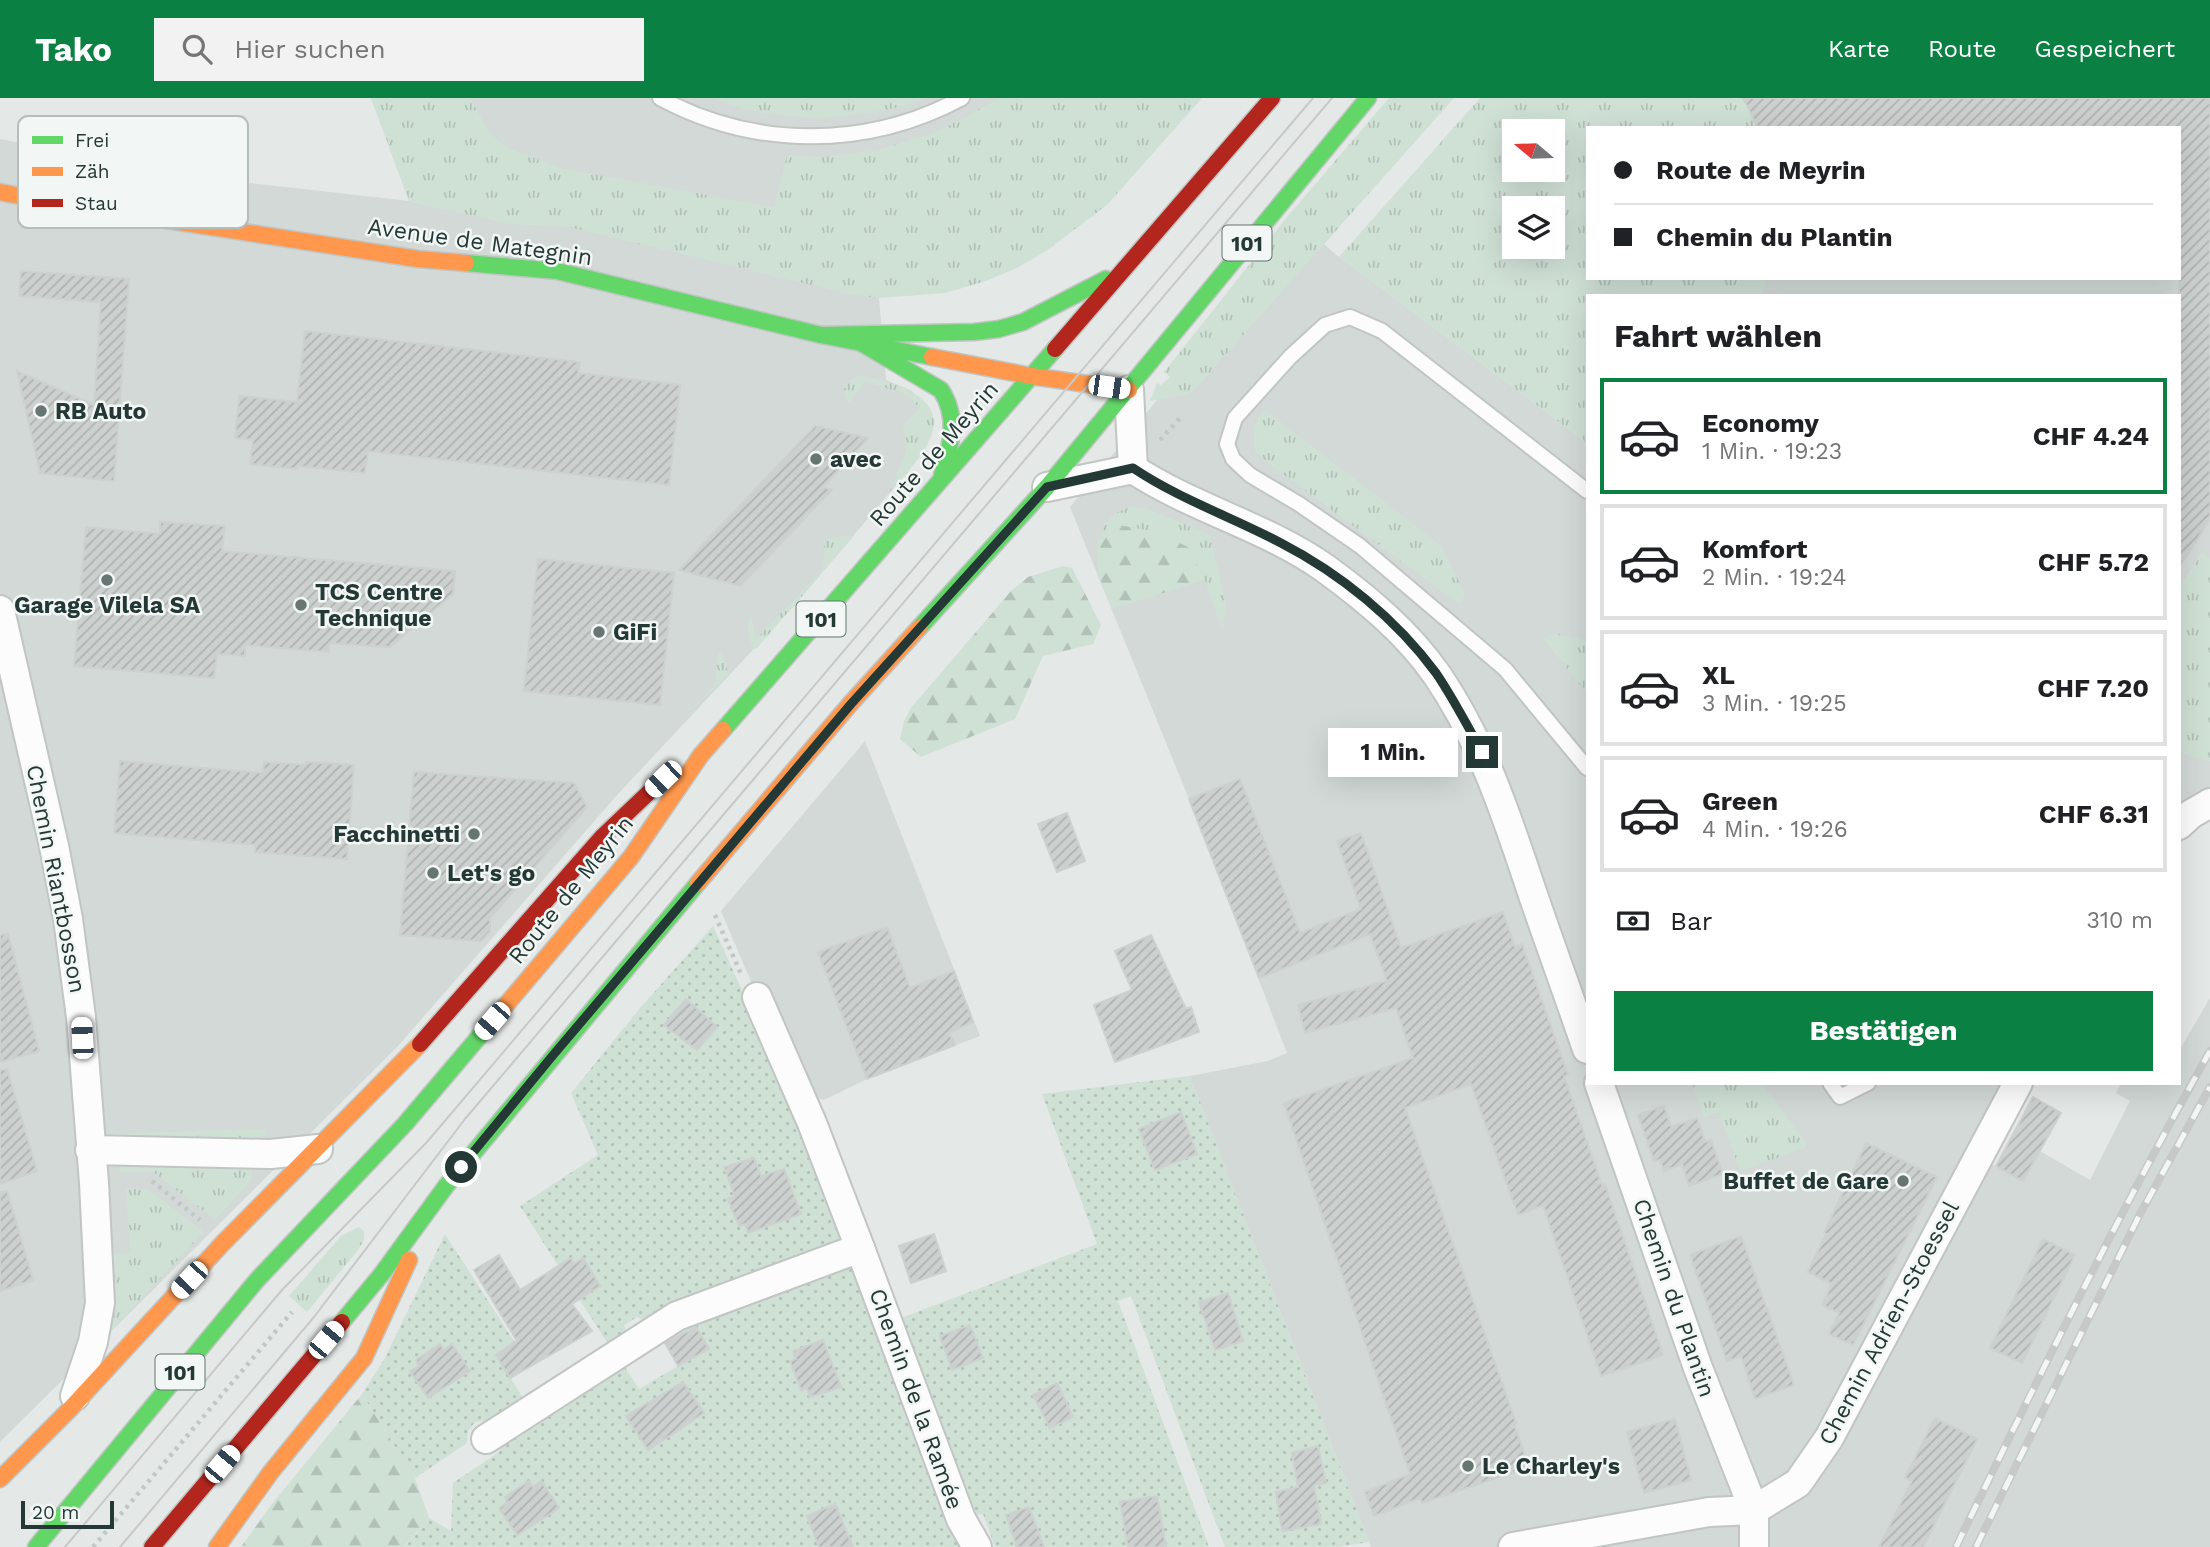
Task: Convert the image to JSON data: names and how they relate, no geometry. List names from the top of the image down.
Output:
{
  "streets": {
    "main road": ["Avenue de Mategnin", "101", "Route de Meyrin"],
    "street": [
      "Chemin Riantbosson",
      "Chemin du Plantin",
      "Chemin Adrien-Stoessel",
      "Chemin de la Ramée"
    ]
  },
  "crossings": [
    ["Avenue de Mategnin", "101"],
    ["Avenue de Mategnin", "Route de Meyrin"],
    ["Chemin du Plantin", "Chemin Adrien-Stoessel"]
  ],
  "places": [
    "RB Auto",
    "avec",
    "Garage Vilela SA",
    "TCS Centre Technique",
    "GiFi",
    "Facchinetti",
    "Let's go",
    "Buffet de Gare",
    "Le Charley's"
  ],
  "legend": ["Frei", "Zäh", "Stau"],
  "scale_bar": "20 m",
  "north": "left",
  "page": {
    "header": "Tako",
    "search": "Hier suchen",
    "nav": ["Karte", "Route", "Gespeichert"],
    "banner": ["Route de Meyrin", "Chemin du Plantin"],
    "heading": "Fahrt wählen",
    "list": [
      {
        "name": "Economy",
        "note": "1 Min. · 19:23",
        "value": "CHF 4.24"
      },
      {
        "name": "Komfort",
        "note": "2 Min. · 19:24",
        "value": "CHF 5.72"
      },
      {
        "name": "XL",
        "note": "3 Min. · 19:25",
        "value": "CHF 7.20"
      },
      {
        "name": "Green",
        "note": "4 Min. · 19:26",
        "value": "CHF 6.31"
      }
    ],
    "bubble": "1 Min.",
    "pay": ["Bar", "310 m"],
    "buttons": "Bestätigen",
    "scale": "20 m"
  }
}
